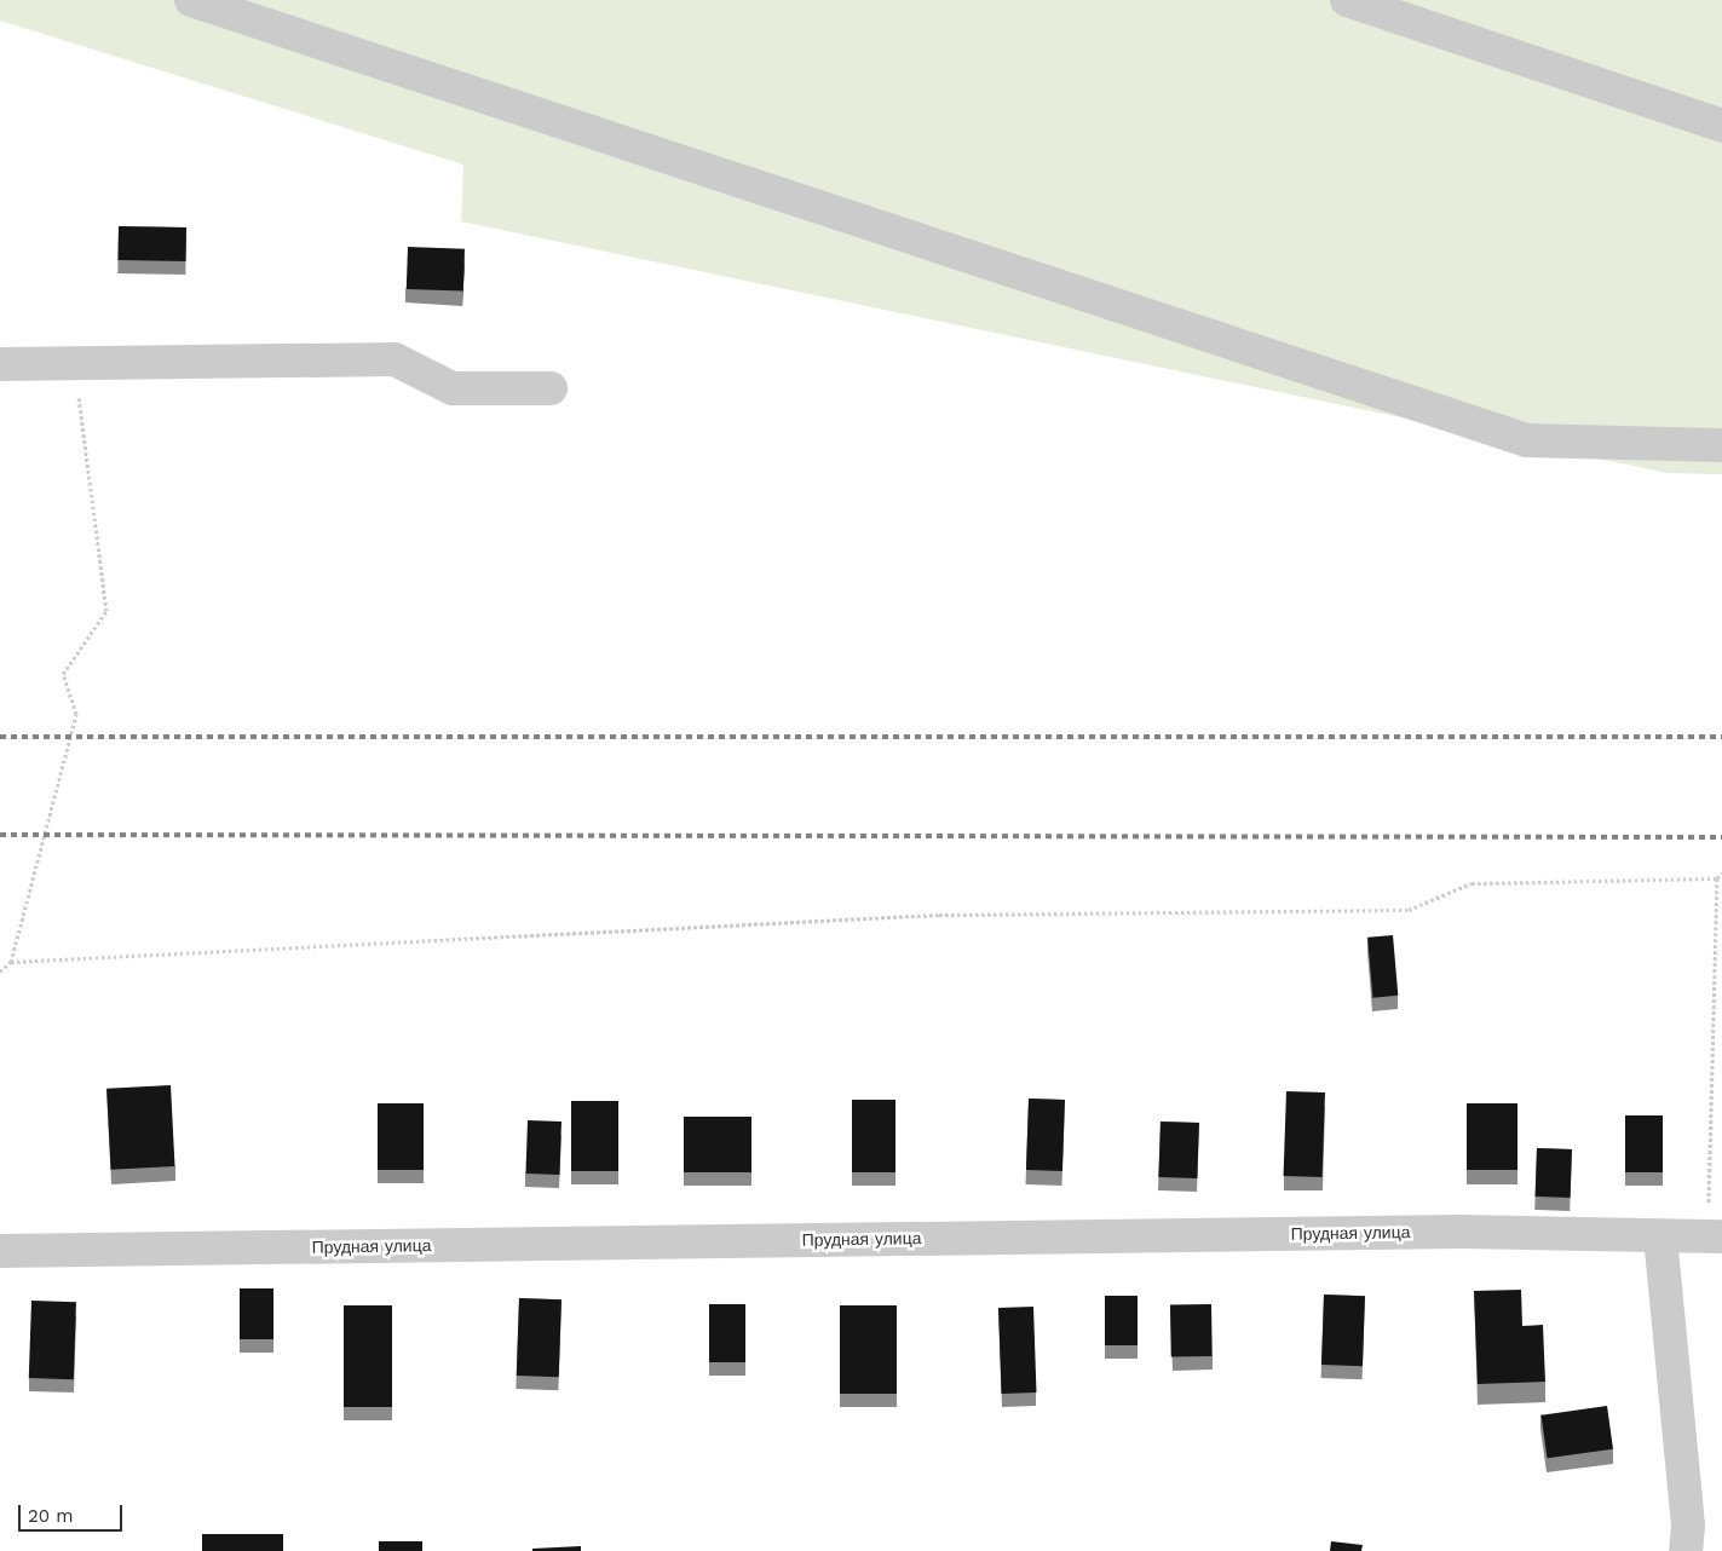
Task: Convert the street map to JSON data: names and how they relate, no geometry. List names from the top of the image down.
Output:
{
  "streets": {
    "street": ["Прудная улица"]
  },
  "scale_bar": "20 m"
}
